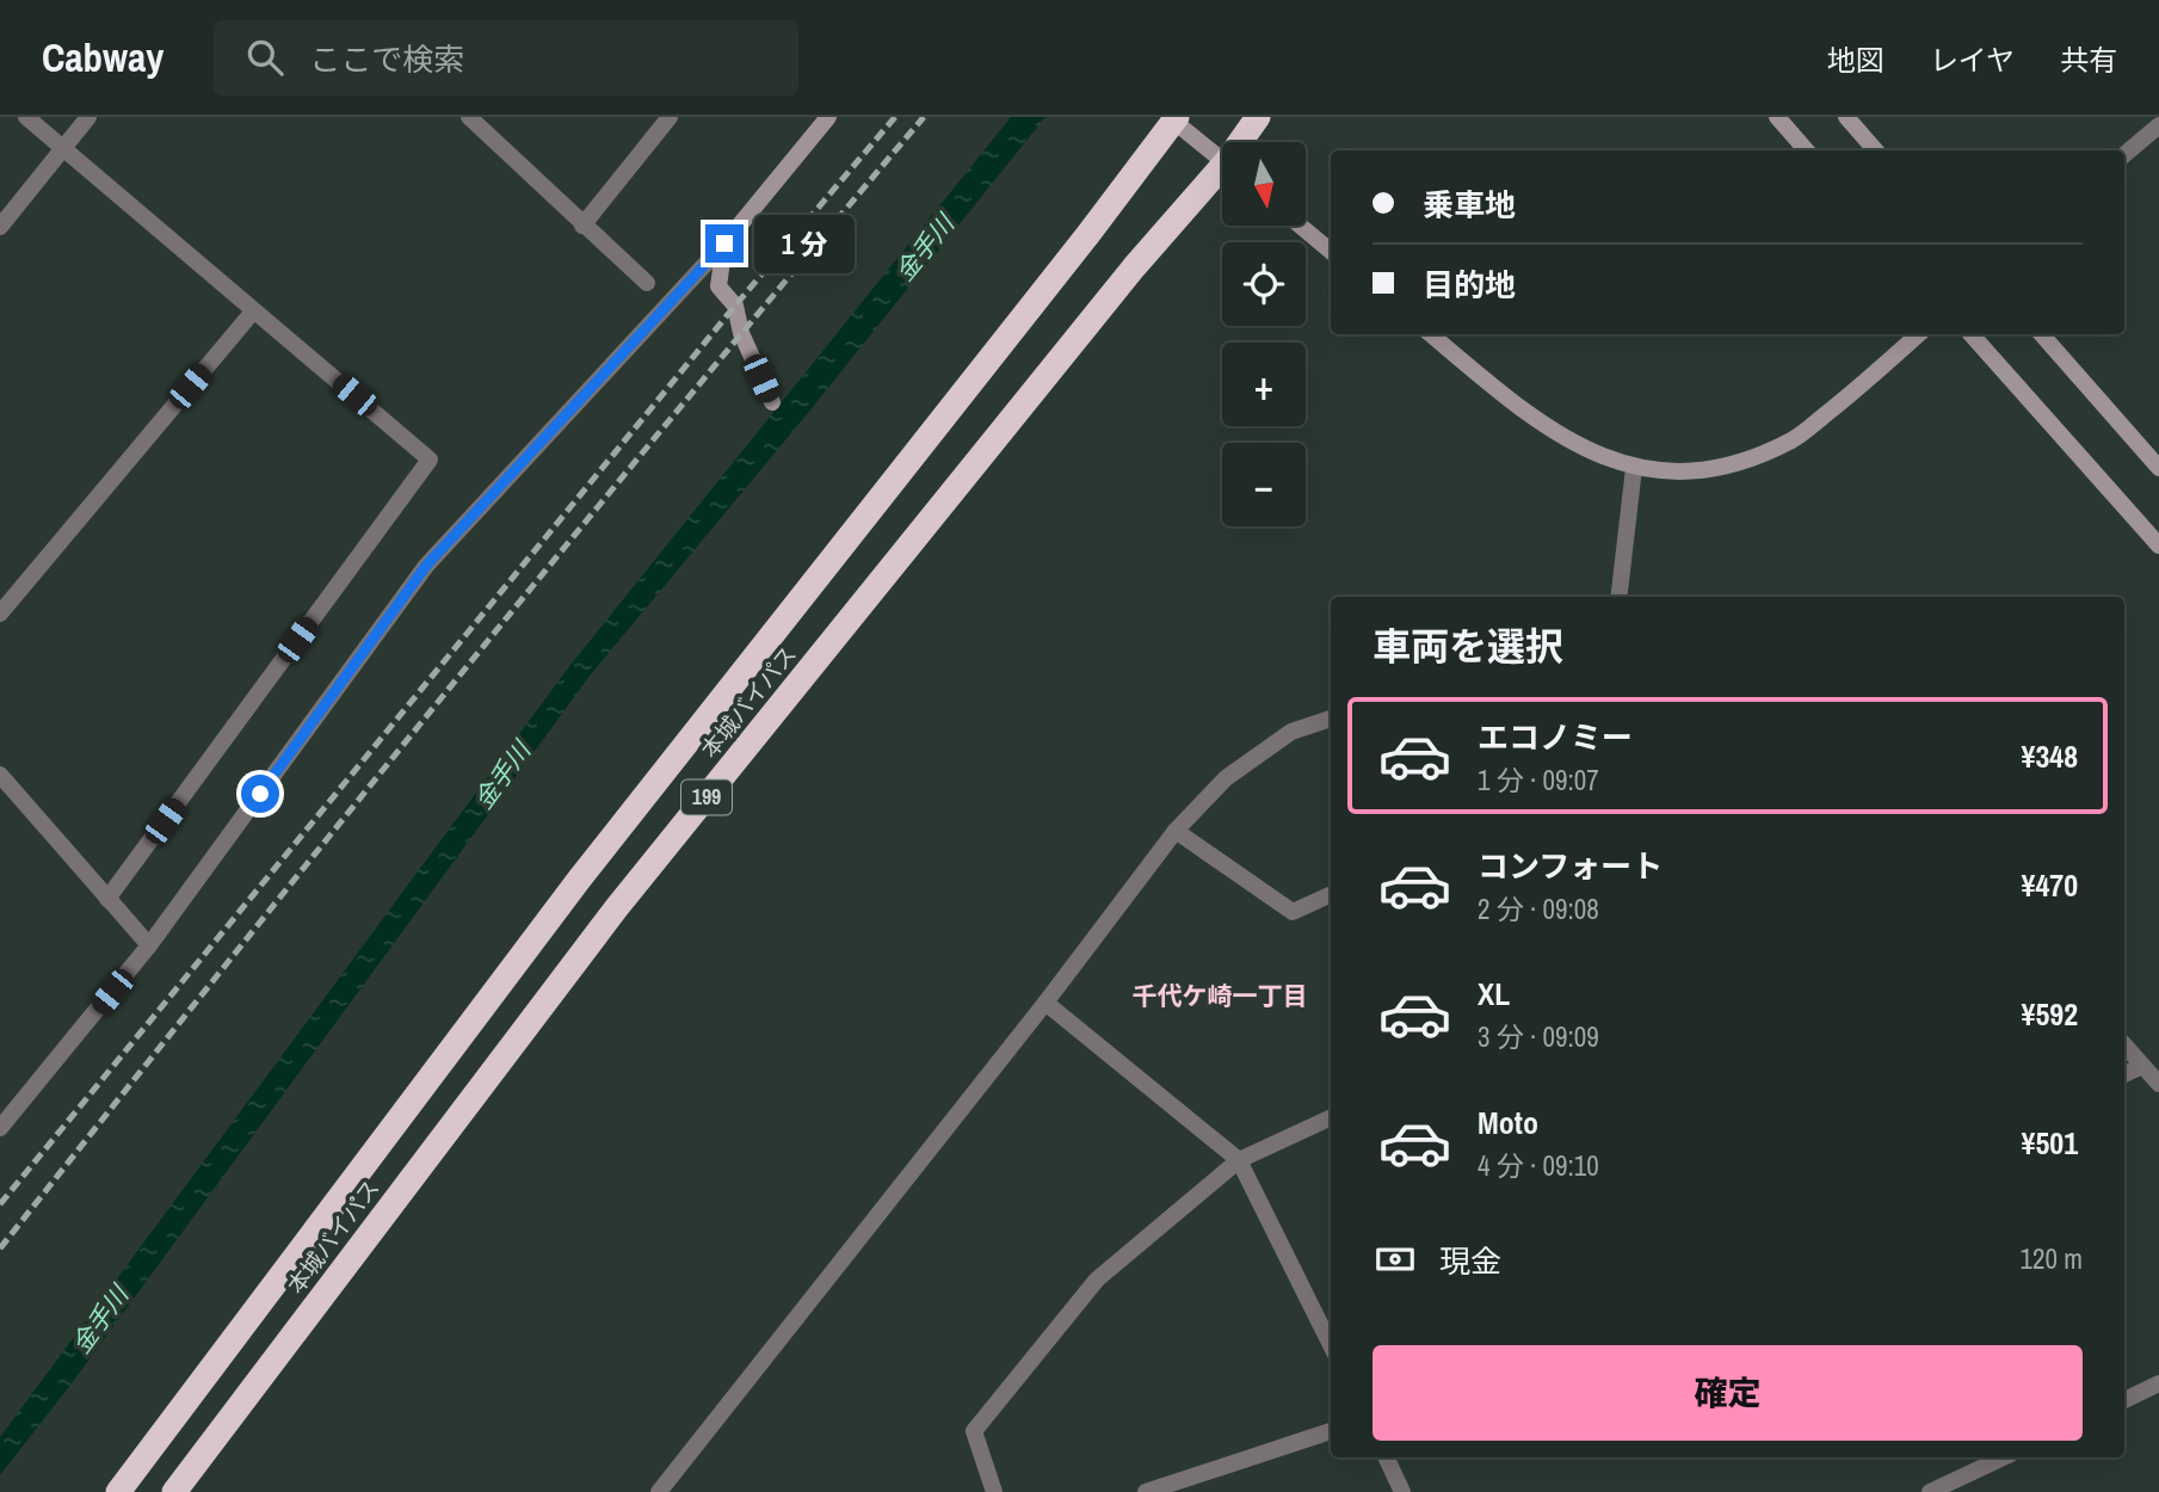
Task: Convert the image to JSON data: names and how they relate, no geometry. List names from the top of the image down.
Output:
{
  "streets": {
    "highway": ["本城バイパス", "199"]
  },
  "districts": ["千代ケ崎一丁目"],
  "water": ["金手川"],
  "north": "bottom",
  "page": {
    "header": "Cabway",
    "search": "ここで検索",
    "nav": ["地図", "レイヤ", "共有"],
    "map_buttons": ["+", "−"],
    "banner": ["乗車地", "目的地"],
    "bubble": "1 分",
    "heading": "車両を選択",
    "list": [
      {
        "name": "エコノミー",
        "note": "1 分 · 09:07",
        "value": "¥348"
      },
      {
        "name": "コンフォート",
        "note": "2 分 · 09:08",
        "value": "¥470"
      },
      {
        "name": "XL",
        "note": "3 分 · 09:09",
        "value": "¥592"
      },
      {
        "name": "Moto",
        "note": "4 分 · 09:10",
        "value": "¥501"
      }
    ],
    "pay": ["現金", "120 m"],
    "buttons": "確定"
  }
}
